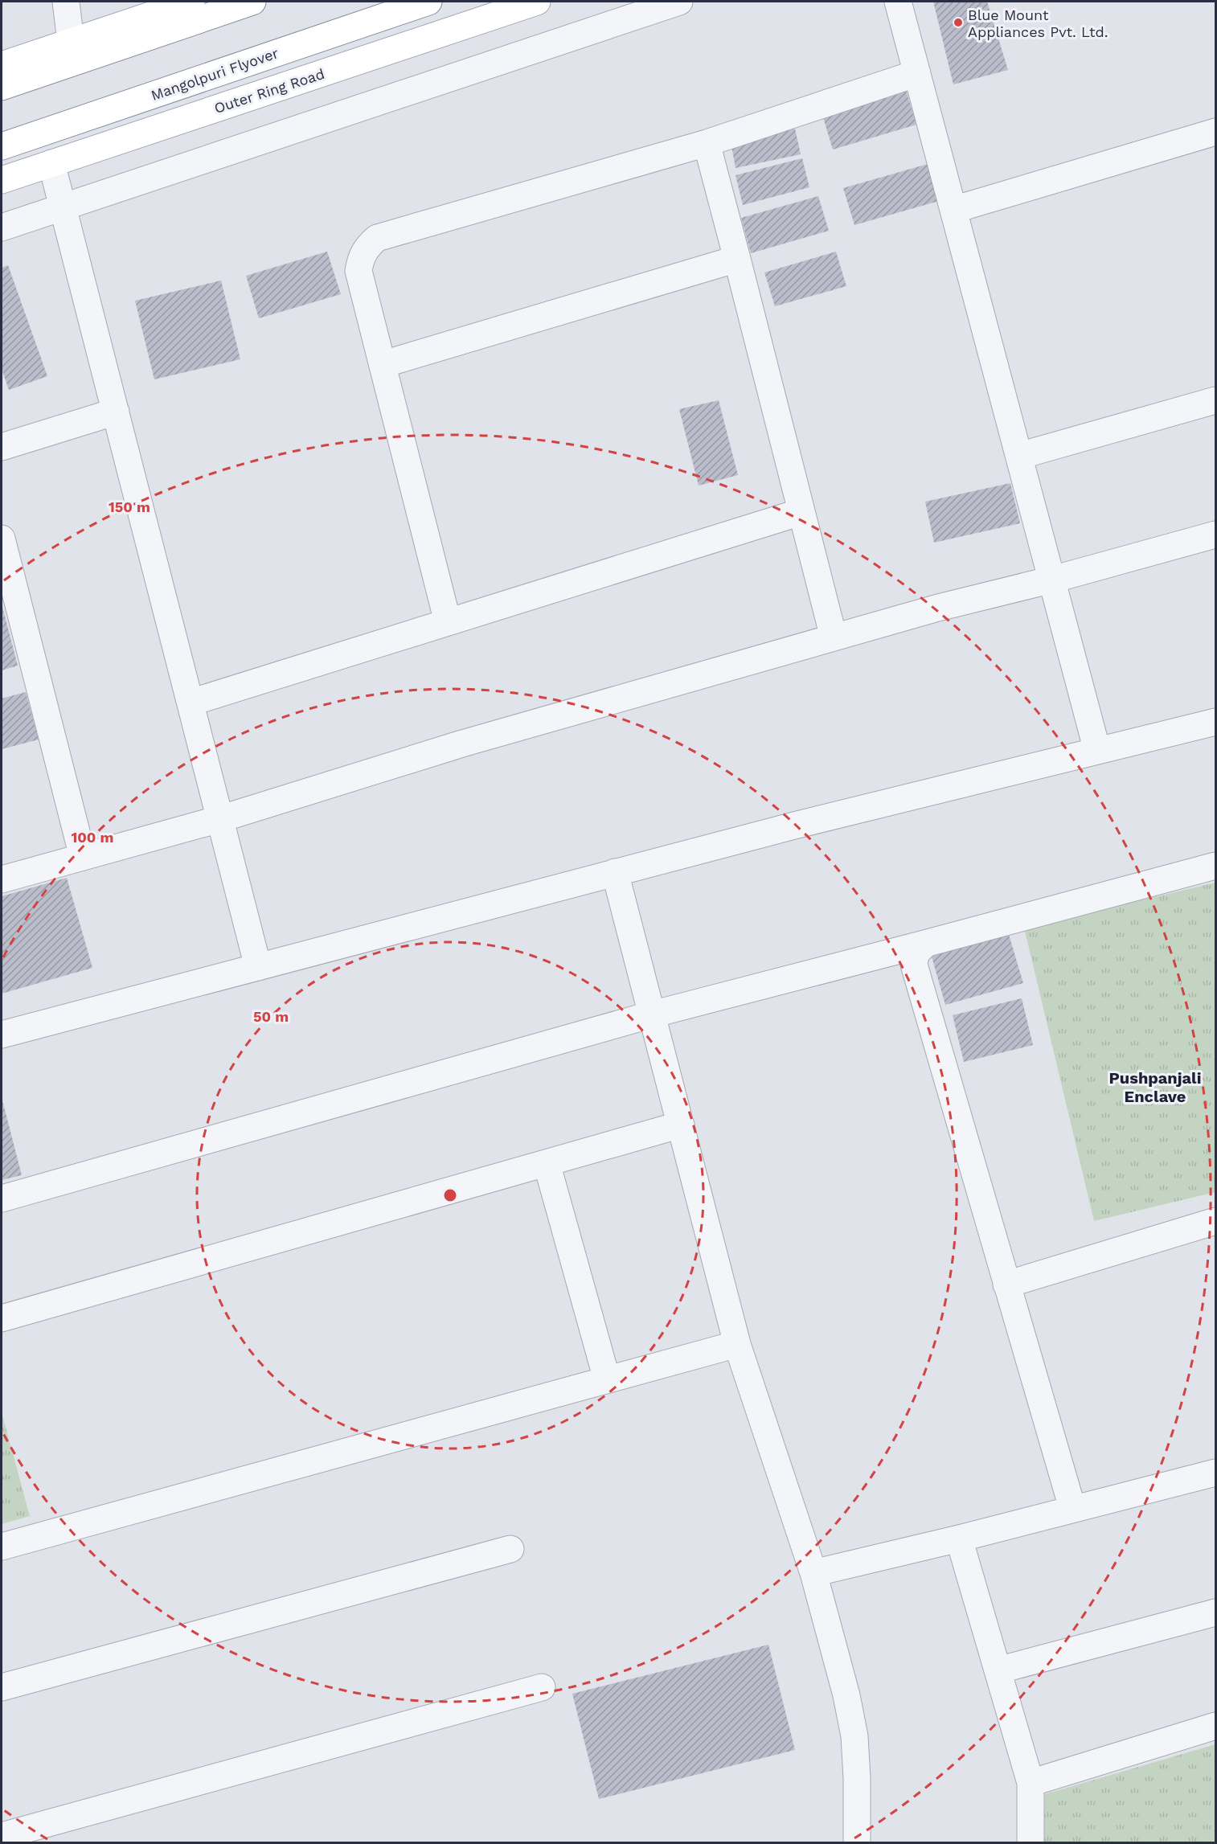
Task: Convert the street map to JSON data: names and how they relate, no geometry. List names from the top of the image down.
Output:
{
  "streets": {
    "main road": ["Mangolpuri Flyover", "Outer Ring Road"]
  },
  "districts": ["Pushpanjali Enclave"],
  "places": ["Blue Mount Appliances Pvt. Ltd."],
  "rings": ["150 m", "100 m", "50 m"]
}
